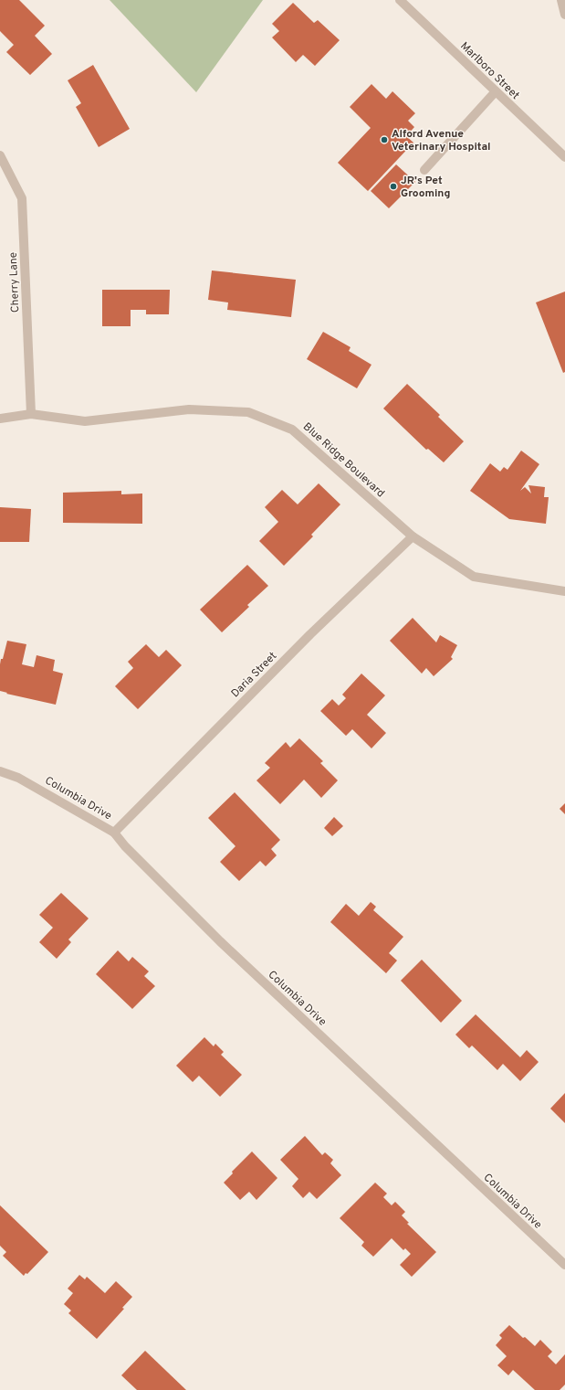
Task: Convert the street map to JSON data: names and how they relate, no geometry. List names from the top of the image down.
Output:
{
  "streets": {
    "street": [
      "Marlboro Street",
      "Cherry Lane",
      "Blue Ridge Boulevard",
      "Daria Street",
      "Columbia Drive"
    ]
  },
  "crossings": [
    ["Cherry Lane", "Blue Ridge Boulevard"],
    ["Blue Ridge Boulevard", "Daria Street"],
    ["Daria Street", "Columbia Drive"]
  ],
  "places": ["Alford Avenue Veterinary Hospital", "JR's Pet Grooming"]
}
